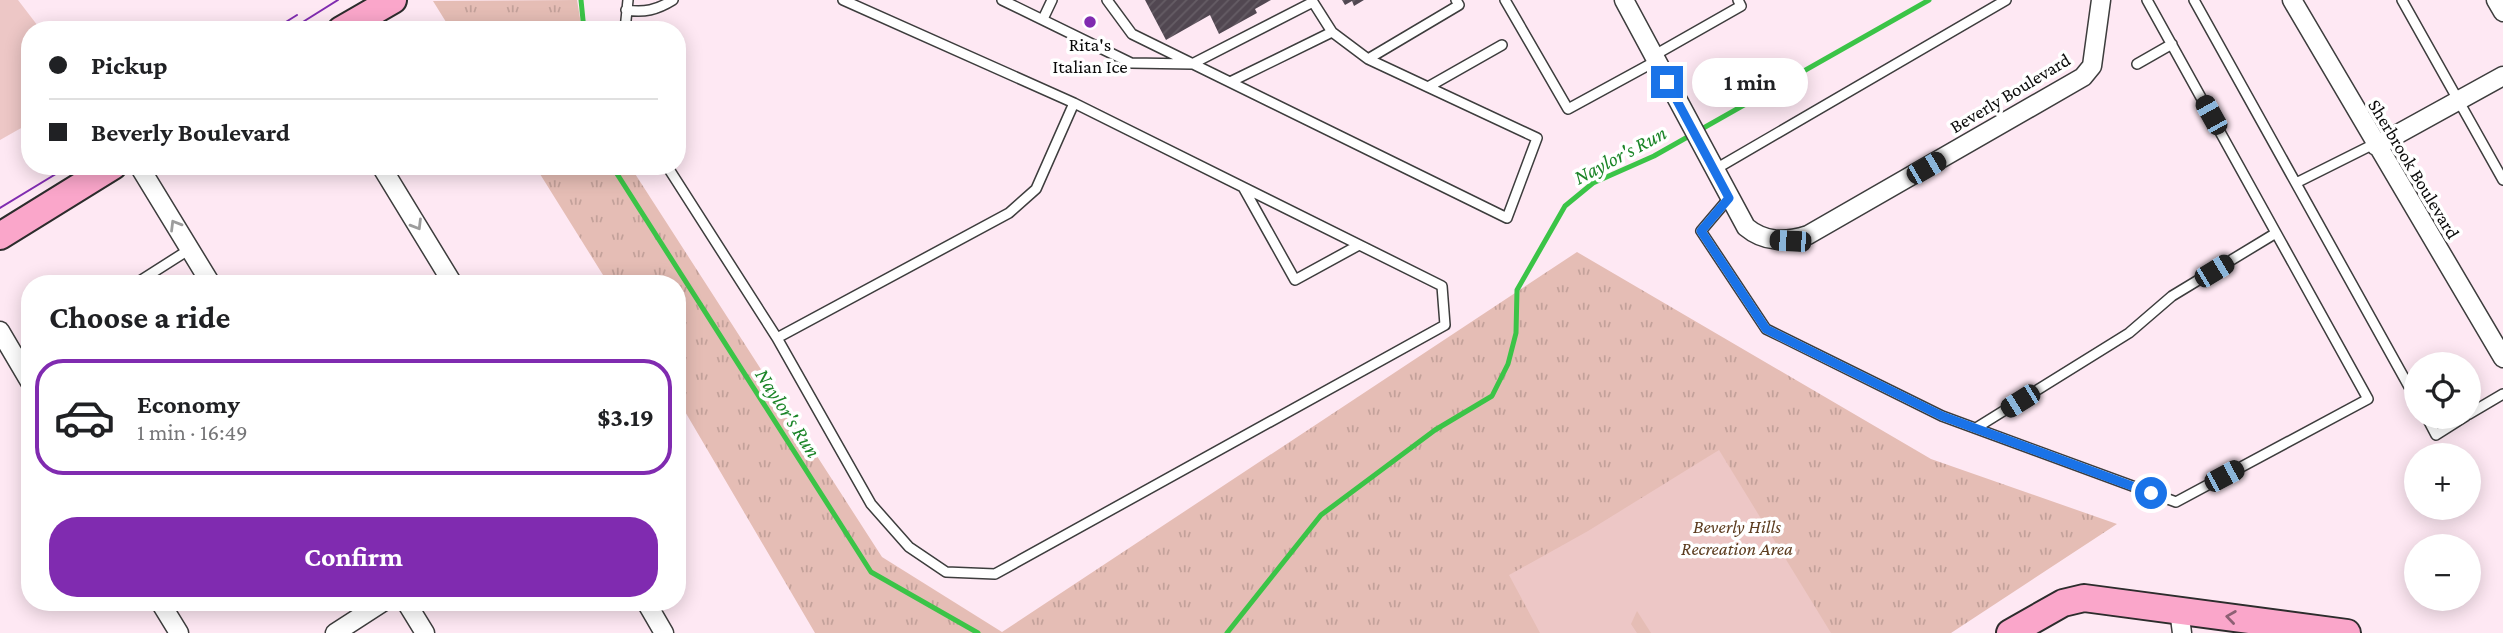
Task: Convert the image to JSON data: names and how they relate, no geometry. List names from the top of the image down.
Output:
{
  "streets": {
    "street": ["Beverly Boulevard", "Sherbrook Boulevard"]
  },
  "water": ["Naylor's Run"],
  "parks": ["Beverly Hills Recreation Area"],
  "places": ["Rita's Italian Ice"],
  "page": {
    "banner": ["Pickup", "Beverly Boulevard"],
    "bubble": "1 min",
    "heading": "Choose a ride",
    "map_buttons": ["+", "−"],
    "list": [
      {
        "name": "Economy",
        "note": "1 min · 16:49",
        "value": "$3.19"
      }
    ],
    "buttons": "Confirm"
  }
}
